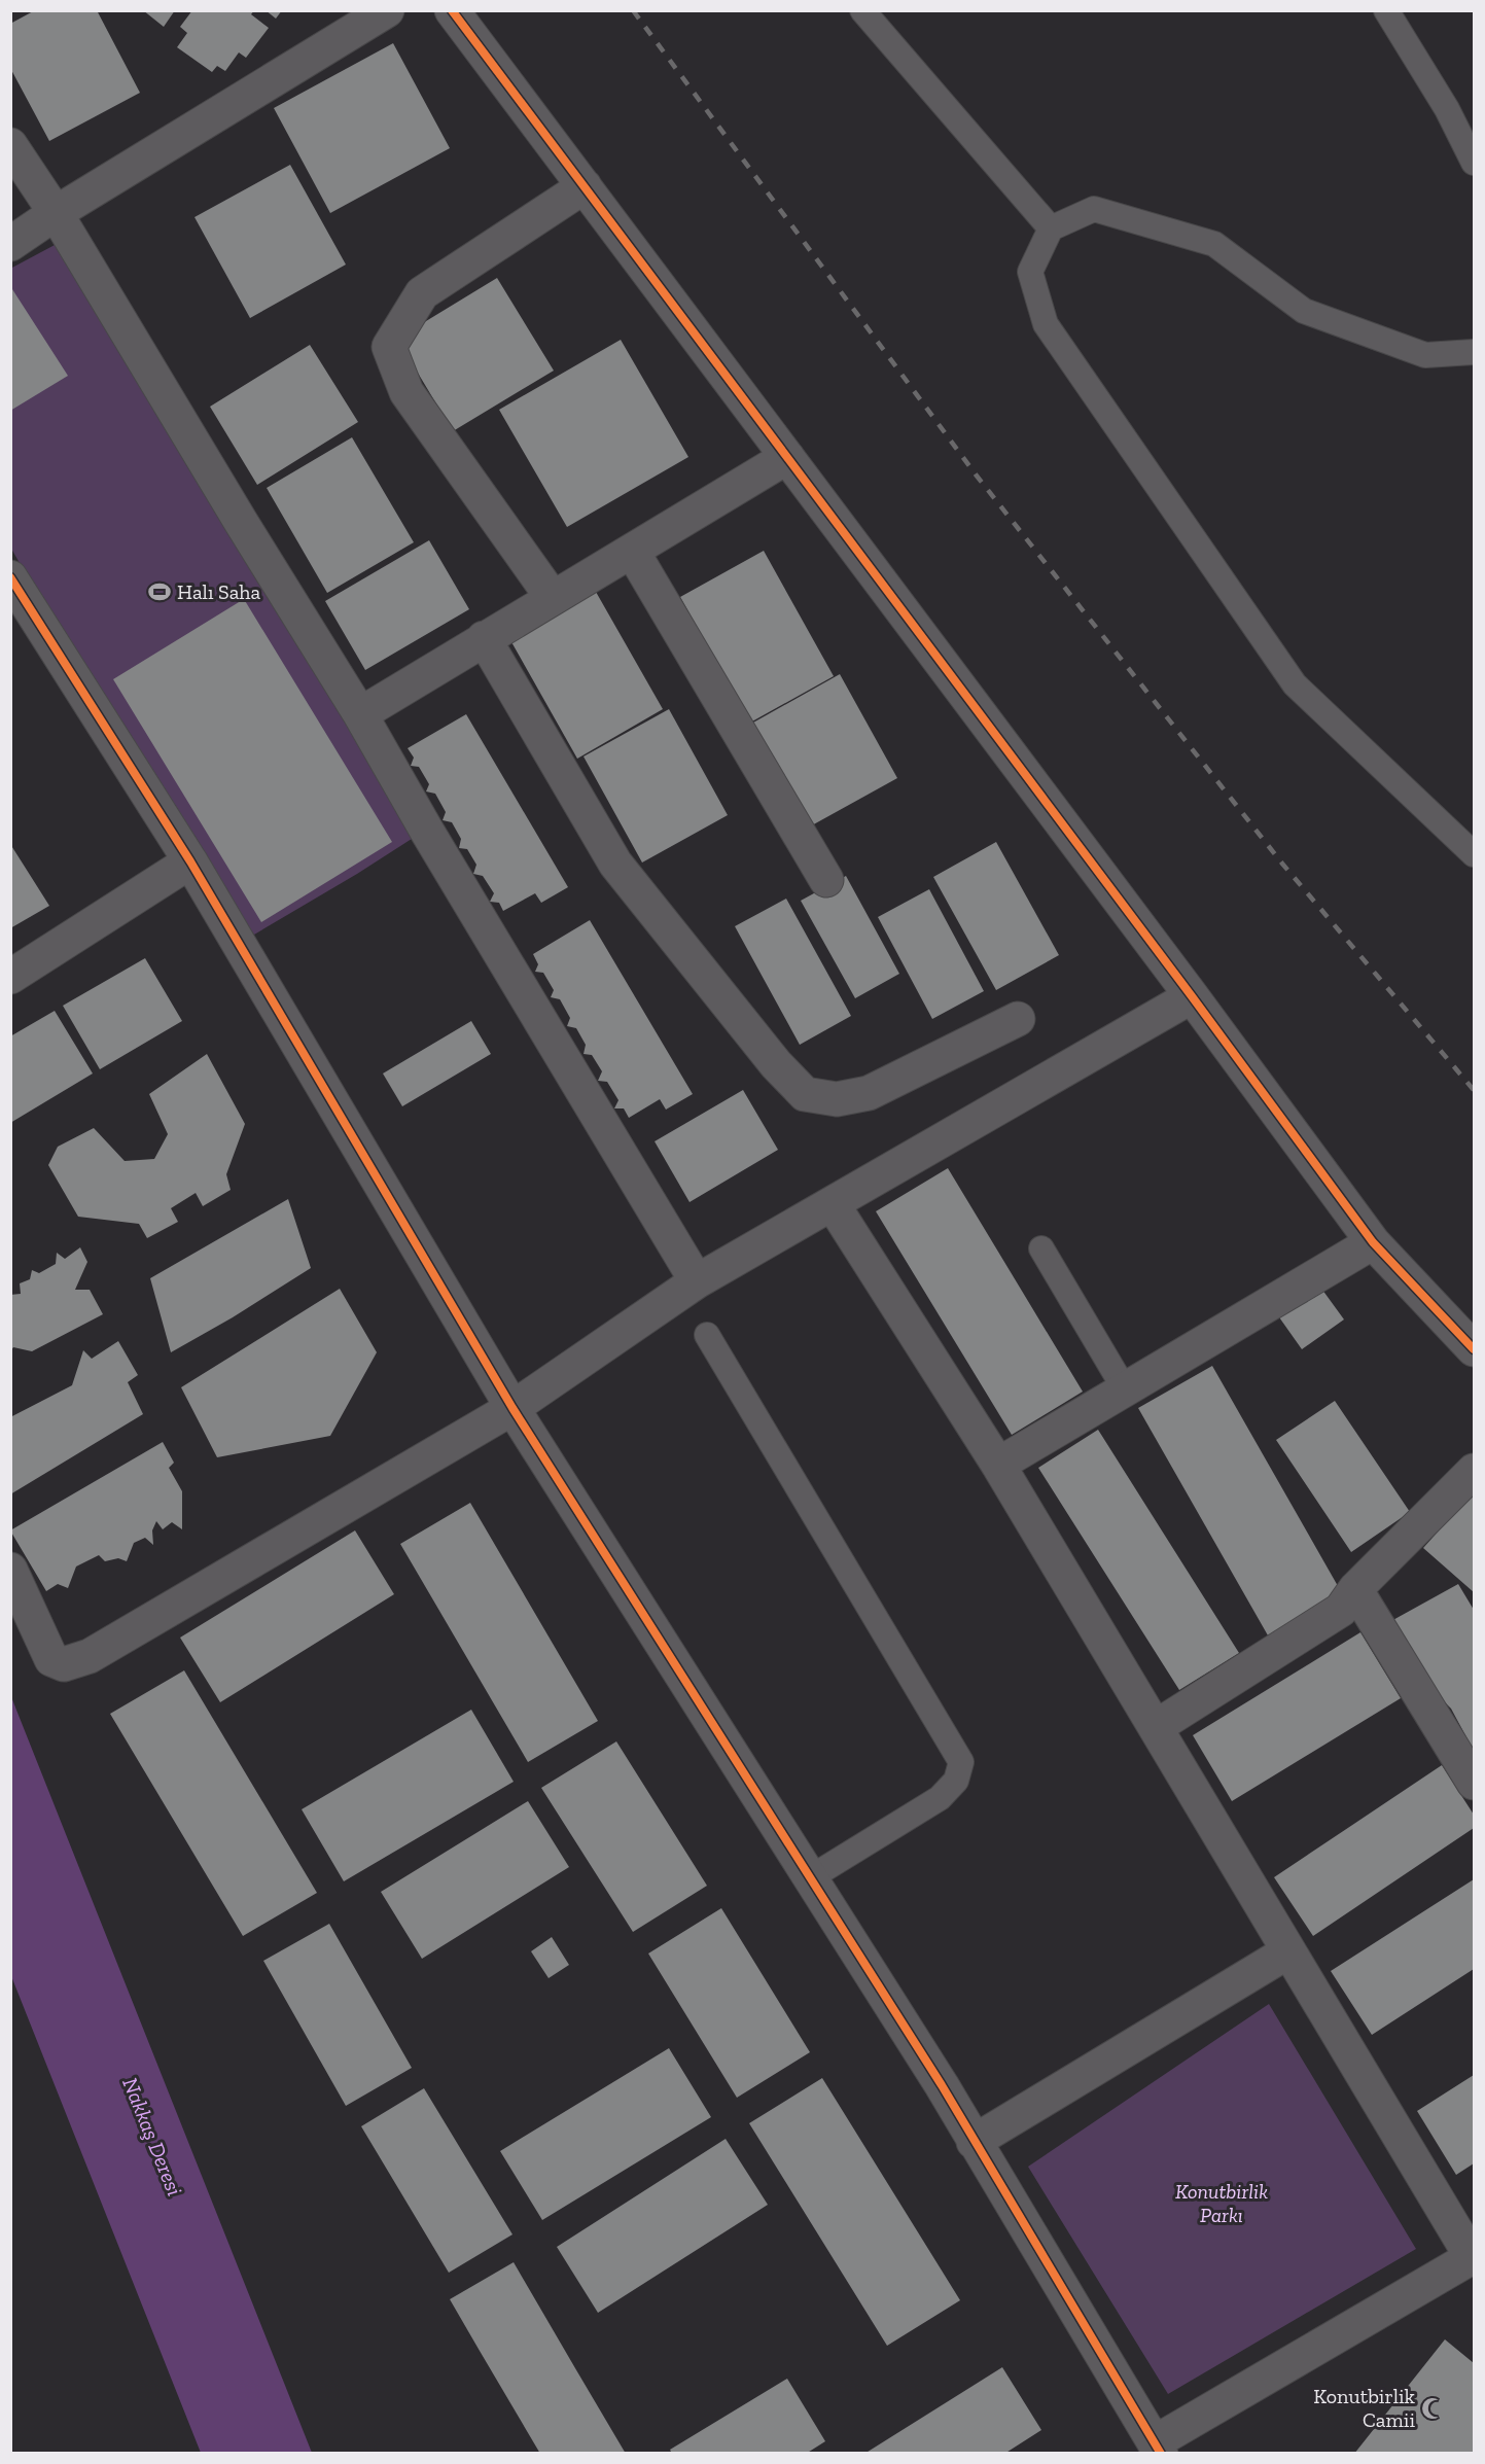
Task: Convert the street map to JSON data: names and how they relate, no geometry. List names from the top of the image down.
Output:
{
  "water": ["Nakkaş Deresi"],
  "parks": ["Konutbirlik Parkı"],
  "places": {
    "sports": ["Halı Saha"],
    "mosque": ["Konutbirlik Camii"]
  }
}
